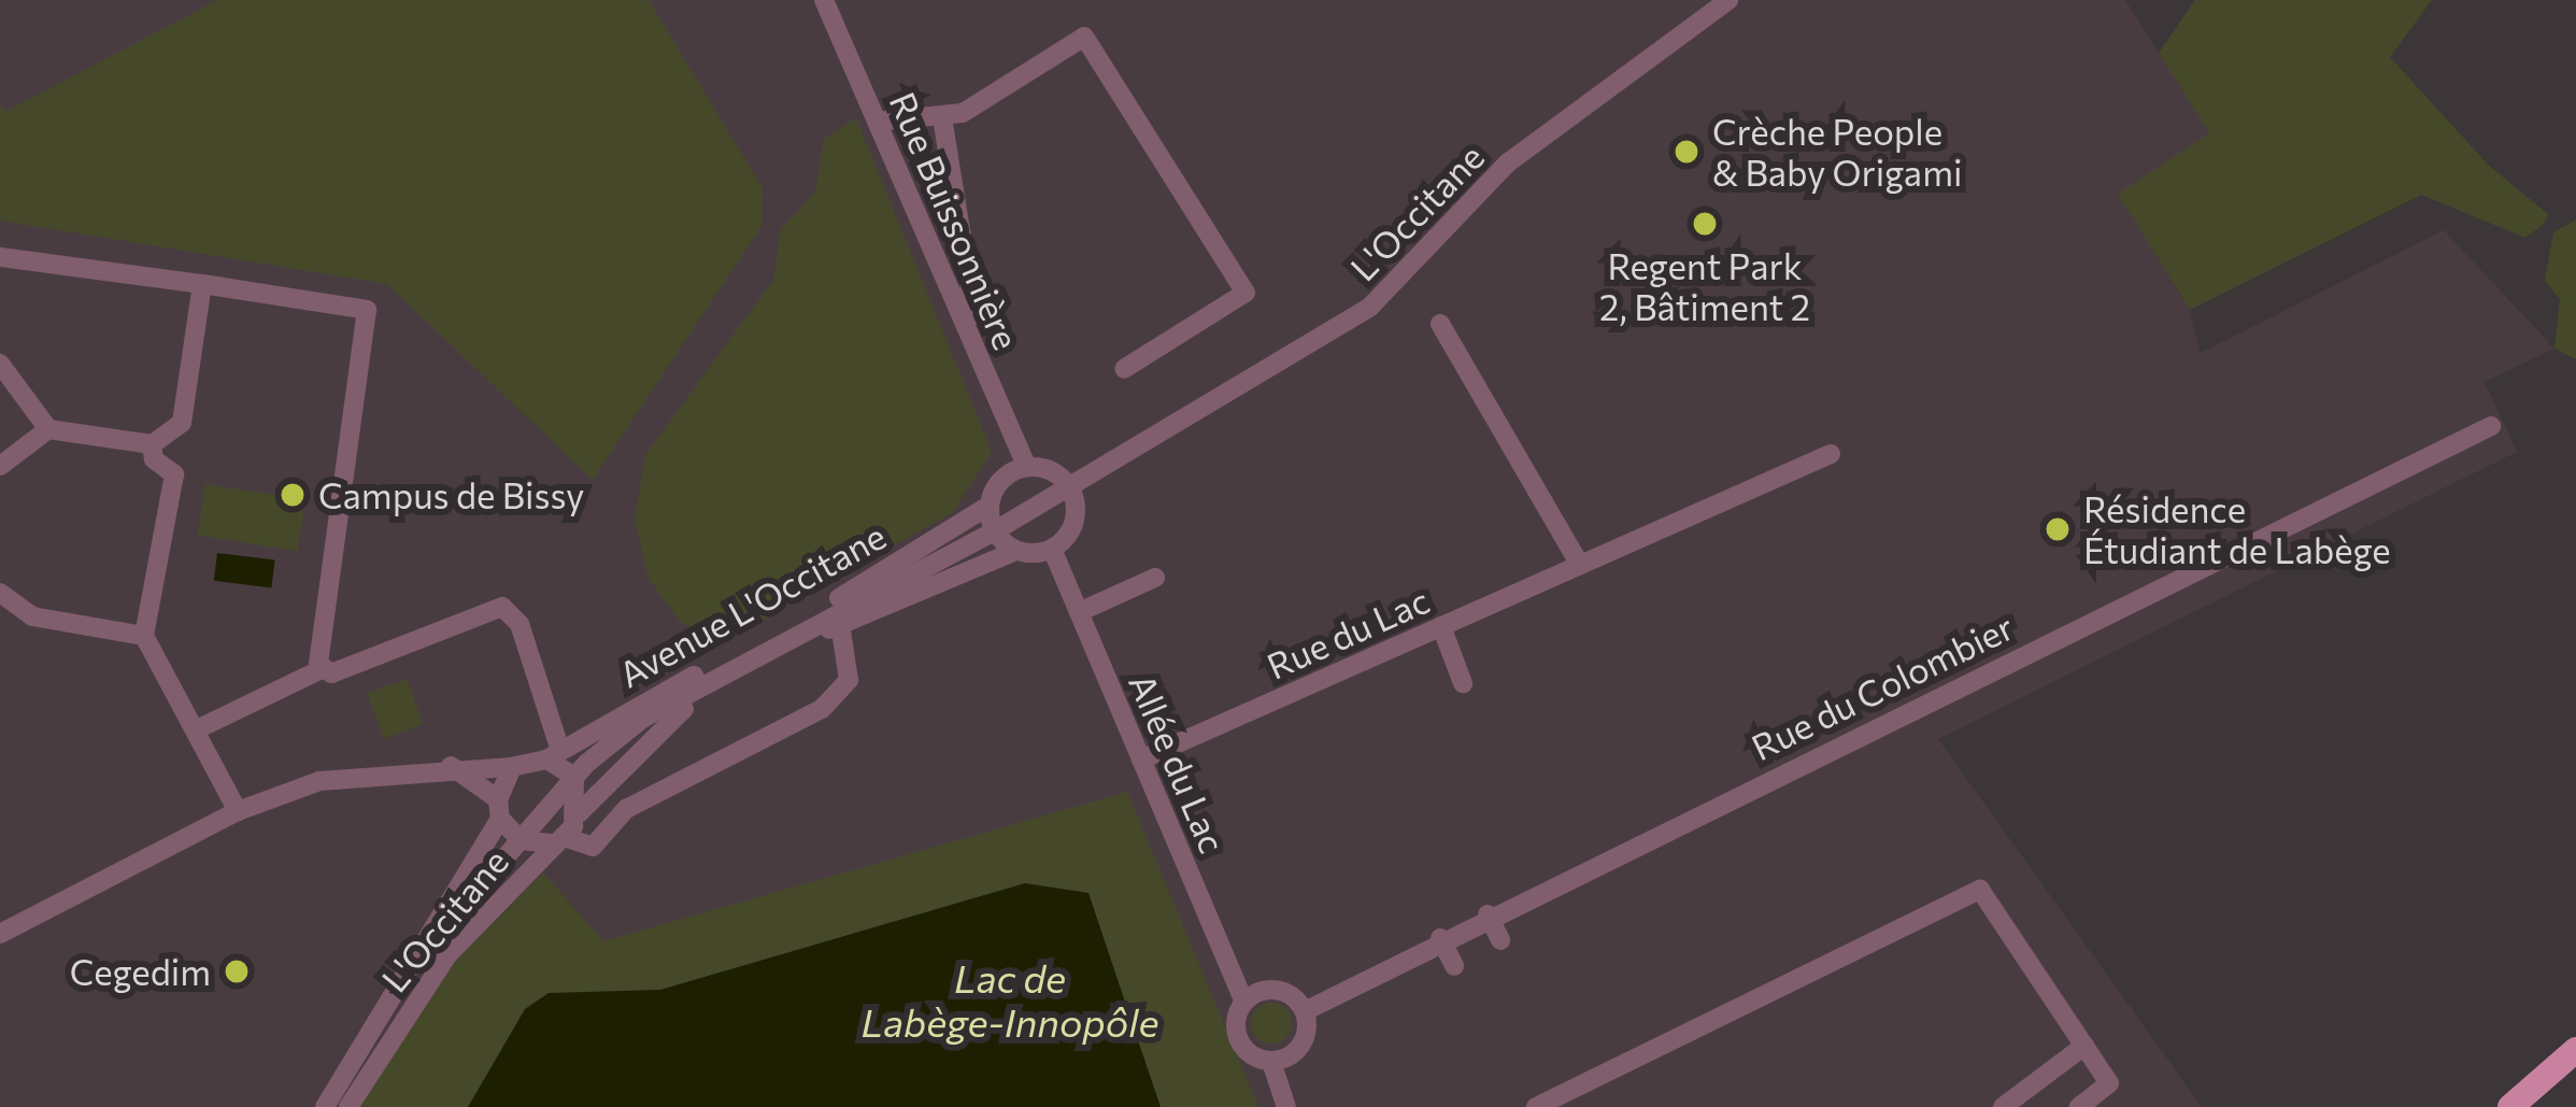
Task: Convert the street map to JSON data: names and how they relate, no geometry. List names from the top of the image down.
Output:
{
  "streets": {
    "street": [
      "L'Occitane",
      "Rue Buissonnière",
      "Avenue L'Occitane",
      "Rue du Lac",
      "Rue du Colombier",
      "Allée du Lac"
    ]
  },
  "crossings": [
    ["L'Occitane", "Avenue L'Occitane"],
    ["Rue du Lac", "Allée du Lac"],
    ["Rue du Colombier", "Allée du Lac"]
  ],
  "water": ["Lac de Labège-Innopôle"],
  "places": [
    "Crèche People & Baby Origami",
    "Regent Park 2, Bâtiment 2",
    "Campus de Bissy",
    "Résidence Étudiant de Labège",
    "Cegedim"
  ]
}
